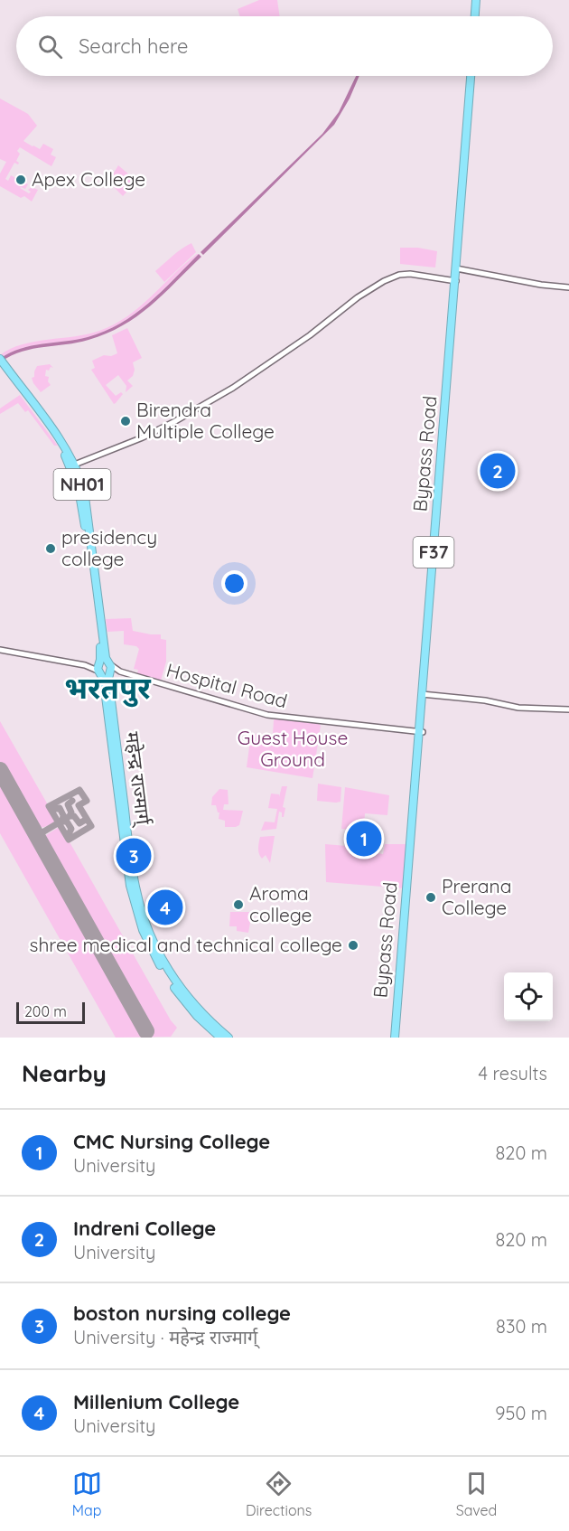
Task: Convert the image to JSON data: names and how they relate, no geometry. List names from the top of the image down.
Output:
{
  "streets": {
    "highway": [
      "Bypass Road",
      "NH01",
      "F37",
      "महेन्द्र राज्मार्ग्"
    ],
    "street": ["Hospital Road"]
  },
  "crossings": [
    ["Bypass Road", "Hospital Road"],
    ["Hospital Road", "महेन्द्र राज्मार्ग्"]
  ],
  "districts": ["भरतपुर"],
  "parks": ["Guest House Ground"],
  "places": [
    "Apex College",
    "Birendra Multiple College",
    "presidency college",
    "Prerana College",
    "Aroma college",
    "shree medical and technical college"
  ],
  "scale_bar": "200 m",
  "page": {
    "search": "Search here",
    "pins": [
      "2",
      "1",
      "3",
      "4"
    ],
    "scale": "200 m",
    "heading": ["Nearby", "4 results"],
    "list": [
      {
        "mark": "1",
        "name": "CMC Nursing College",
        "note": "University",
        "value": "820 m"
      },
      {
        "mark": "2",
        "name": "Indreni College",
        "note": "University",
        "value": "820 m"
      },
      {
        "mark": "3",
        "name": "boston nursing college",
        "note": "University · महेन्द्र राज्मार्ग्",
        "value": "830 m"
      },
      {
        "mark": "4",
        "name": "Millenium College",
        "note": "University",
        "value": "950 m"
      }
    ],
    "nav": ["Map", "Directions", "Saved"]
  }
}
